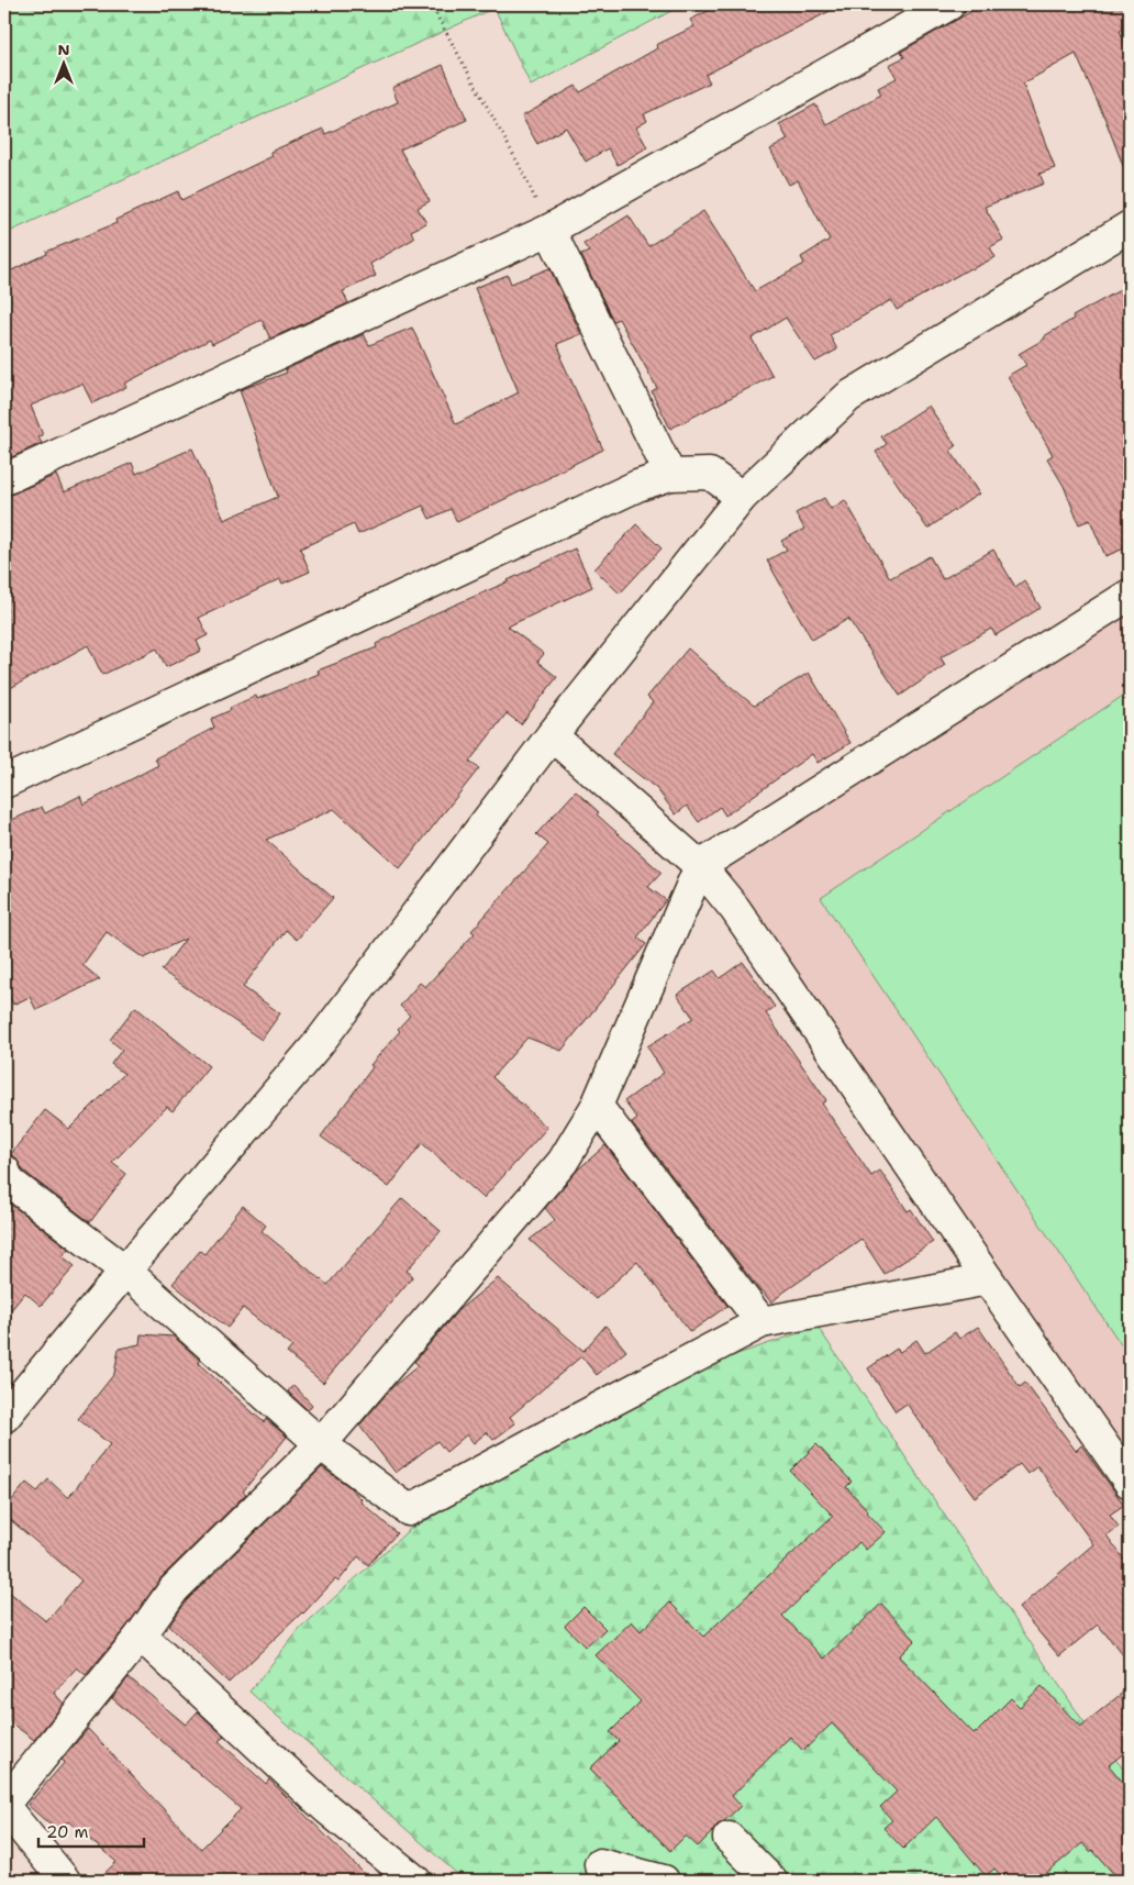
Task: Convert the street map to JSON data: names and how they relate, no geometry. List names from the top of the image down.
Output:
{
  "scale_bar": "20 m",
  "north": "top"
}
